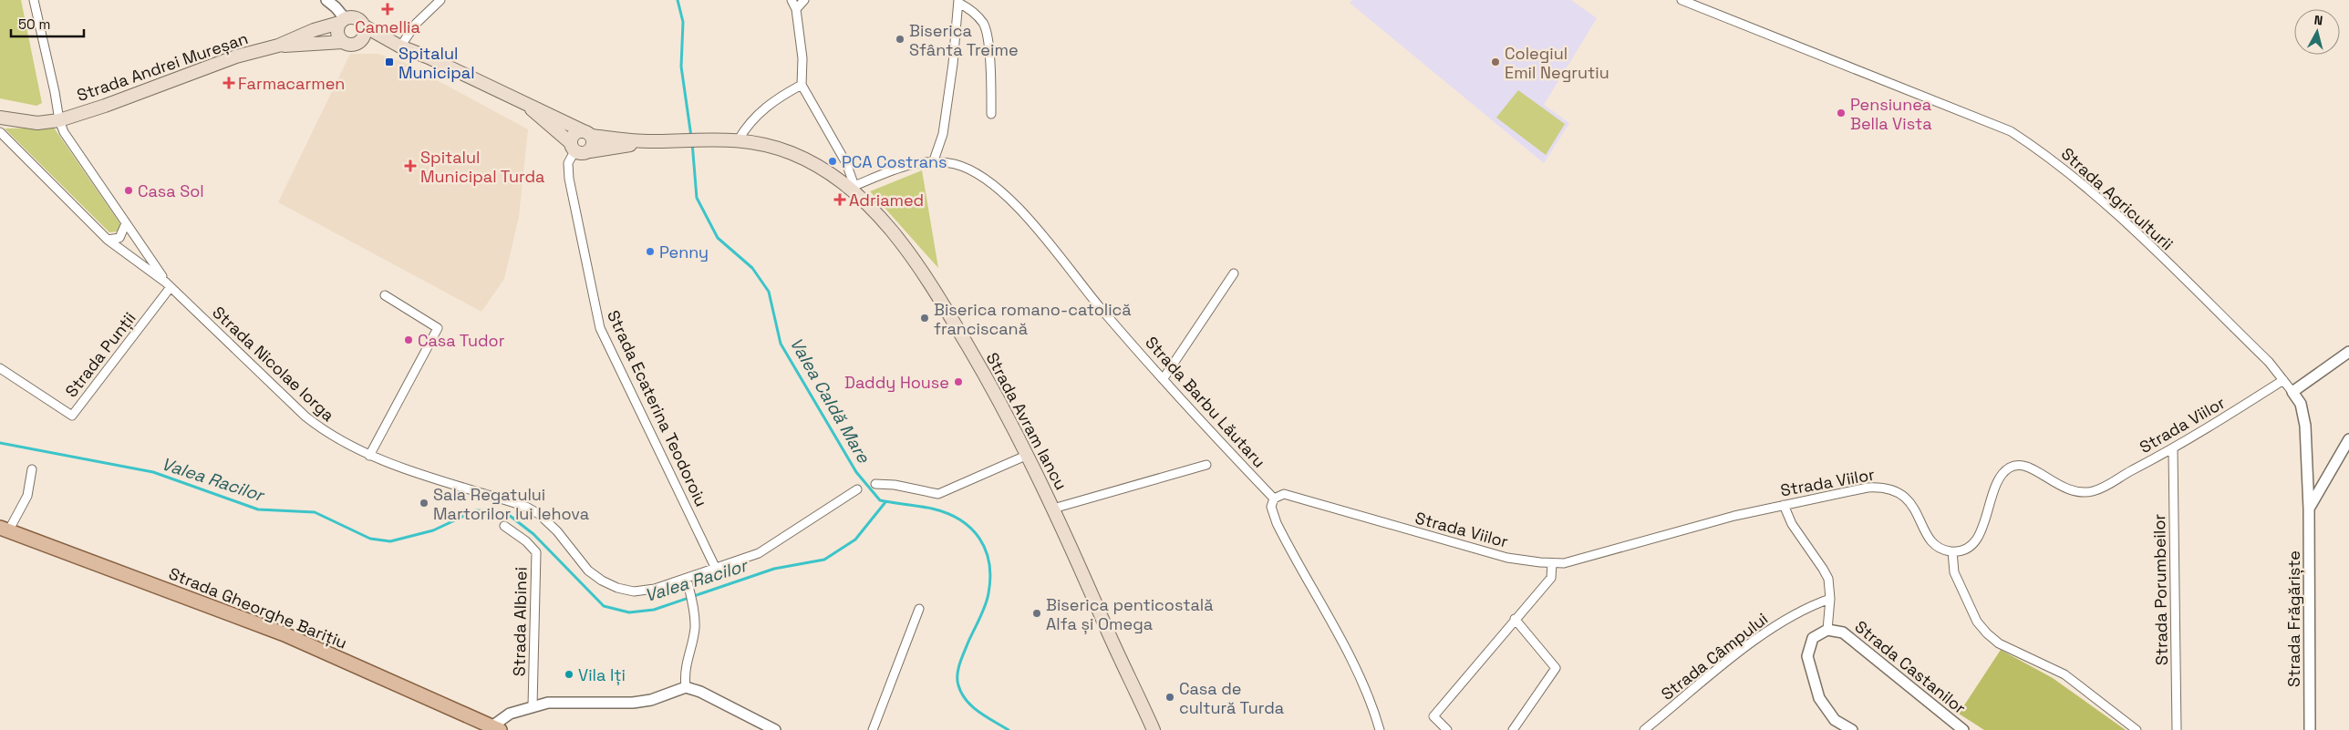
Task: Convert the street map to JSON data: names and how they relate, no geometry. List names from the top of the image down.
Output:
{
  "streets": {
    "main road": ["Strada Andrei Mureșan", "Strada Avram Iancu", "Strada Gheorghe Barițiu"],
    "street": [
      "Strada Agriculturii",
      "Strada Punții",
      "Strada Nicolae Iorga",
      "Strada Barbu Lăutaru",
      "Strada Ecaterina Teodoroiu",
      "Strada Viilor",
      "Strada Porumbeilor",
      "Strada Frăgăriște",
      "Strada Albinei",
      "Strada Câmpului",
      "Strada Castanilor"
    ]
  },
  "crossings": [
    ["Strada Andrei Mureșan", "Strada Nicolae Iorga"],
    ["Strada Agriculturii", "Strada Viilor"],
    ["Strada Agriculturii", "Strada Frăgăriște"],
    ["Strada Punții", "Strada Nicolae Iorga"],
    ["Strada Nicolae Iorga", "Strada Ecaterina Teodoroiu"],
    ["Strada Barbu Lăutaru", "Strada Avram Iancu"],
    ["Strada Barbu Lăutaru", "Strada Viilor"],
    ["Strada Viilor", "Strada Porumbeilor"]
  ],
  "water": ["Valea Caldă Mare", "Valea Racilor"],
  "places": {
    "health": [
      "Camellia",
      "Farmacarmen",
      "Spitalul Municipal Turda",
      "Adriamed"
    ],
    "other": [
      "Biserica Sfânta Treime",
      "Colegiul Emil Negrutiu",
      "Pensiunea Bella Vista",
      "PCA Costrans",
      "Casa Sol",
      "Penny",
      "Biserica romano-catolică franciscană",
      "Casa Tudor",
      "Daddy House",
      "Sala Regatului Martorilor lui Iehova",
      "Biserica penticostală Alfa și Omega",
      "Vila Iți",
      "Casa de cultură Turda"
    ],
    "transit": ["Spitalul Municipal"]
  },
  "scale_bar": "50 m",
  "north": "top"
}
